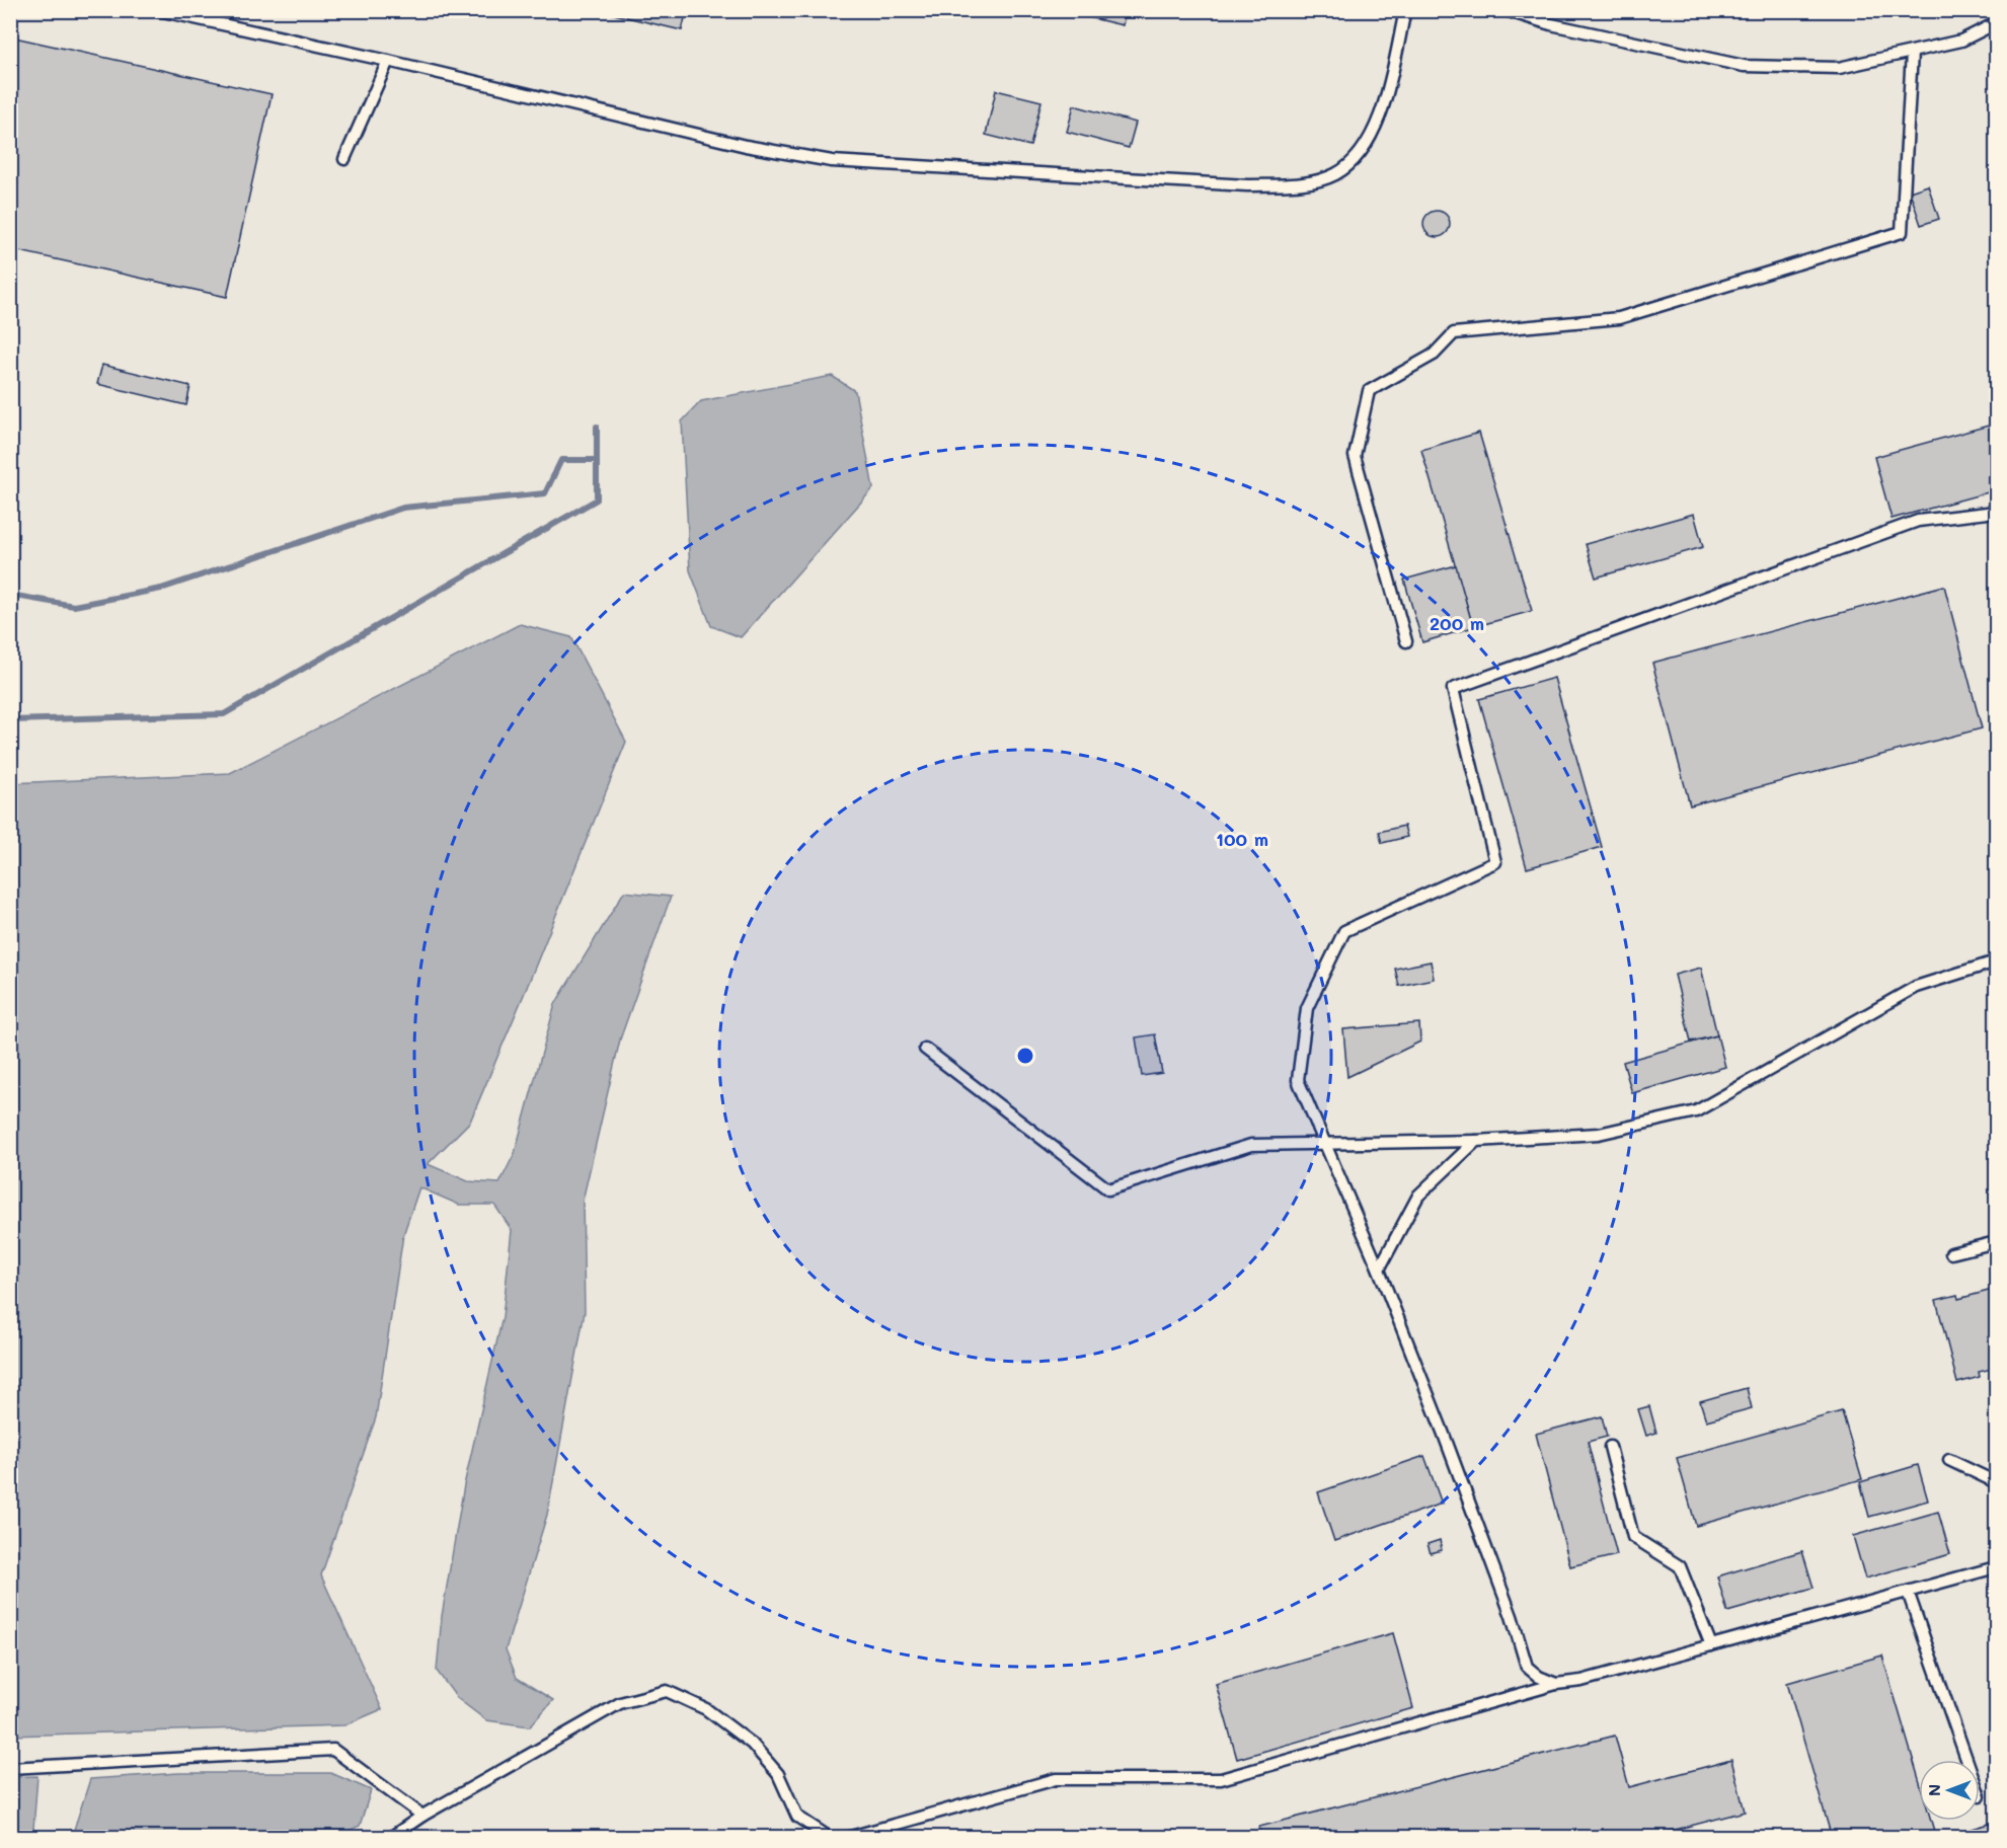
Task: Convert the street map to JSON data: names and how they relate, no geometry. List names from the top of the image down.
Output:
{
  "north": "left",
  "rings": ["200 m", "100 m"]
}
